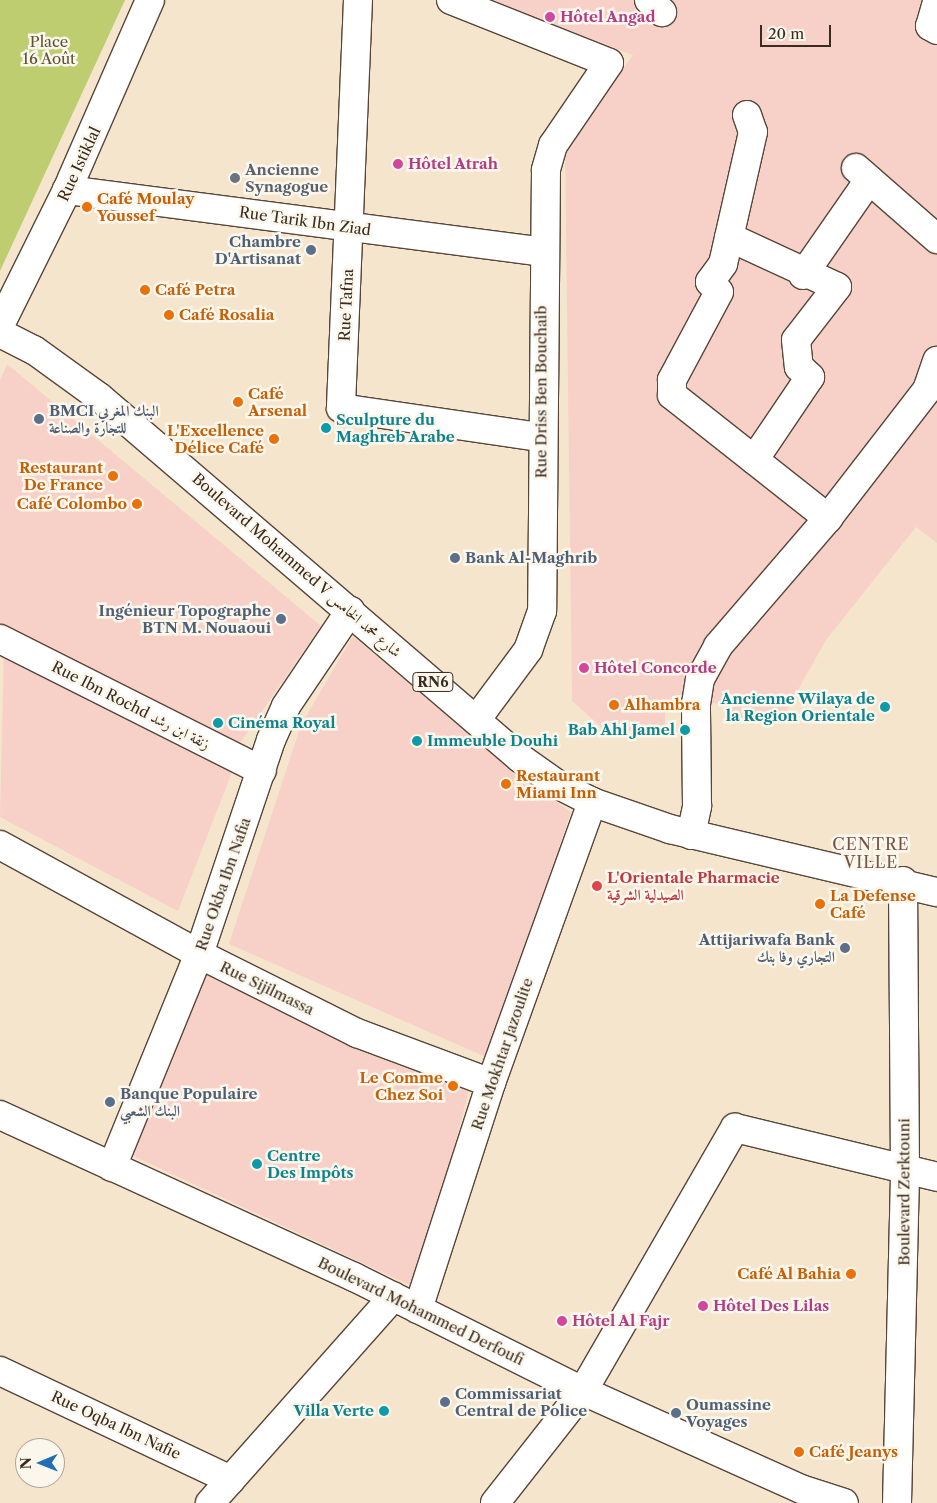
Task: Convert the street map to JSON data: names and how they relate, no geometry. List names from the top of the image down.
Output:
{
  "streets": {
    "street": [
      "Rue Istiklal",
      "Rue Tarik Ibn Ziad",
      "Rue Tafna",
      "Rue Driss Ben Bouchaib",
      "Boulevard Mohammed V شارع محمد الخامس",
      "RN6",
      "Rue Ibn Rochd زنقة ابن رشد",
      "Rue Okba Ibn Nafia",
      "Rue Sijilmassa",
      "Rue Mokhtar Jazoulite",
      "Boulevard Zerktouni",
      "Boulevard Mohammed Derfoufi",
      "Rue Oqba Ibn Nafie"
    ]
  },
  "crossings": [
    ["Rue Istiklal", "Rue Tarik Ibn Ziad"],
    ["Rue Tarik Ibn Ziad", "Rue Tafna"],
    ["Rue Tarik Ibn Ziad", "Rue Driss Ben Bouchaib"],
    ["Rue Tafna", "Rue Driss Ben Bouchaib"],
    ["Rue Driss Ben Bouchaib", "Boulevard Mohammed V شارع محمد الخامس"],
    ["Boulevard Mohammed V شارع محمد الخامس", "Rue Okba Ibn Nafia"],
    ["Boulevard Mohammed V شارع محمد الخامس", "Rue Mokhtar Jazoulite"],
    ["Boulevard Mohammed V شارع محمد الخامس", "Boulevard Zerktouni"],
    ["Rue Ibn Rochd زنقة ابن رشد", "Rue Okba Ibn Nafia"],
    ["Rue Okba Ibn Nafia", "Rue Sijilmassa"],
    ["Rue Okba Ibn Nafia", "Boulevard Mohammed Derfoufi"],
    ["Rue Sijilmassa", "Rue Mokhtar Jazoulite"],
    ["Rue Mokhtar Jazoulite", "Boulevard Mohammed Derfoufi"]
  ],
  "districts": ["CENTRE VILLE"],
  "parks": ["Place 16 Août"],
  "places": [
    "Hôtel Angad",
    "Hôtel Atrah",
    "Ancienne Synagogue",
    "Café Moulay Youssef",
    "Chambre D'Artisanat",
    "Café Petra",
    "Café Rosalia",
    "Café Arsenal",
    "BMCI البنك المغربي للتجارة والصناعة",
    "Sculpture du Maghreb Arabe",
    "L'Excellence Délice Café",
    "Restaurant De France",
    "Café Colombo",
    "Bank Al-Maghrib",
    "Ingénieur Topographe BTN M. Nouaoui",
    "Hôtel Concorde",
    "Alhambra",
    "Ancienne Wilaya de la Region Orientale",
    "Cinéma Royal",
    "Bab Ahl Jamel",
    "Immeuble Douhi",
    "Restaurant Miami Inn",
    "L'Orientale Pharmacie الصيدلية الشرقية",
    "La Defense Café",
    "Attijariwafa Bank التجاري وفا بنك",
    "Le Comme Chez Soi",
    "Banque Populaire البنك الشعبي",
    "Centre Des Impôts",
    "Café Al Bahia",
    "Hôtel Des Lilas",
    "Hôtel Al Fajr",
    "Commissariat Central de Police",
    "Villa Verte",
    "Oumassine Voyages",
    "Café Jeanys"
  ],
  "scale_bar": "20 m",
  "north": "left"
}
